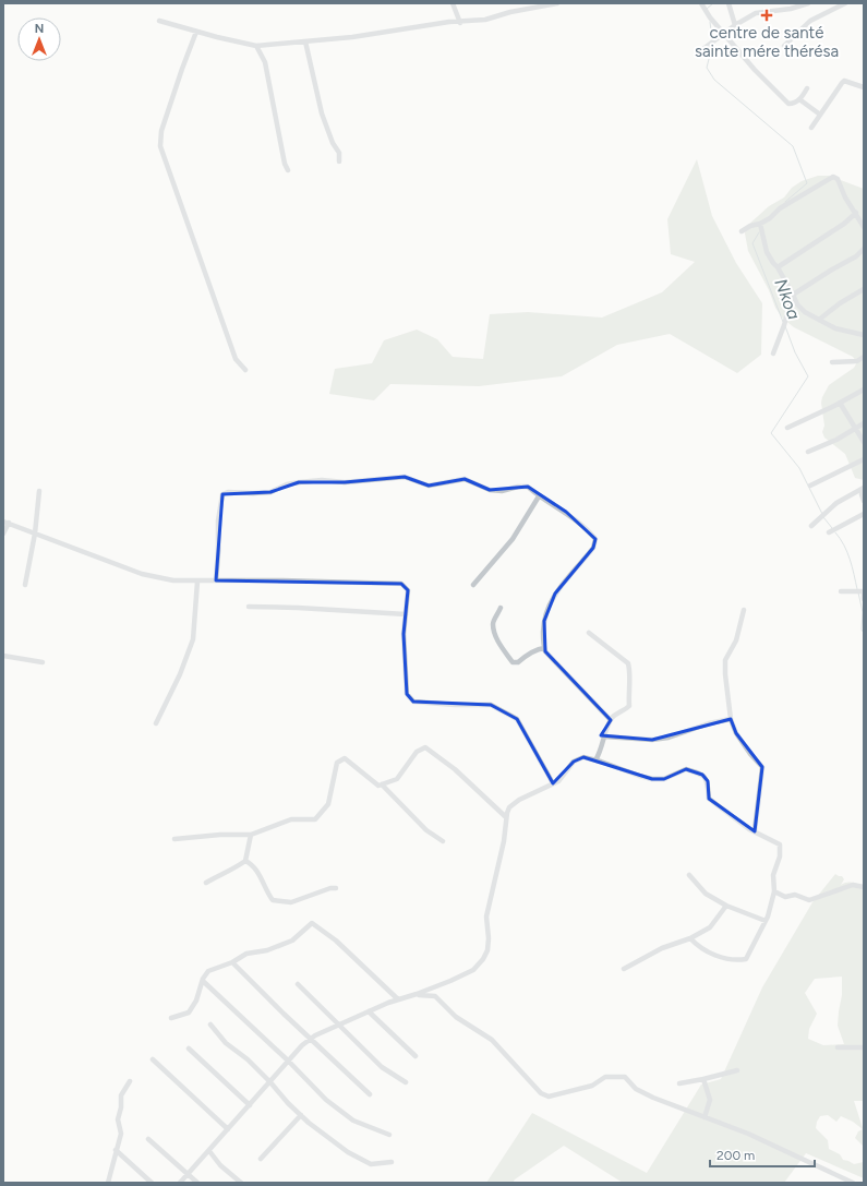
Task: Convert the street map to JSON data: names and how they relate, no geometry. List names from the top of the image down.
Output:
{
  "water": ["Nkoa"],
  "places": {
    "health": ["centre de santé sainte mére thérésa"]
  },
  "scale_bar": "200 m",
  "north": "top"
}
